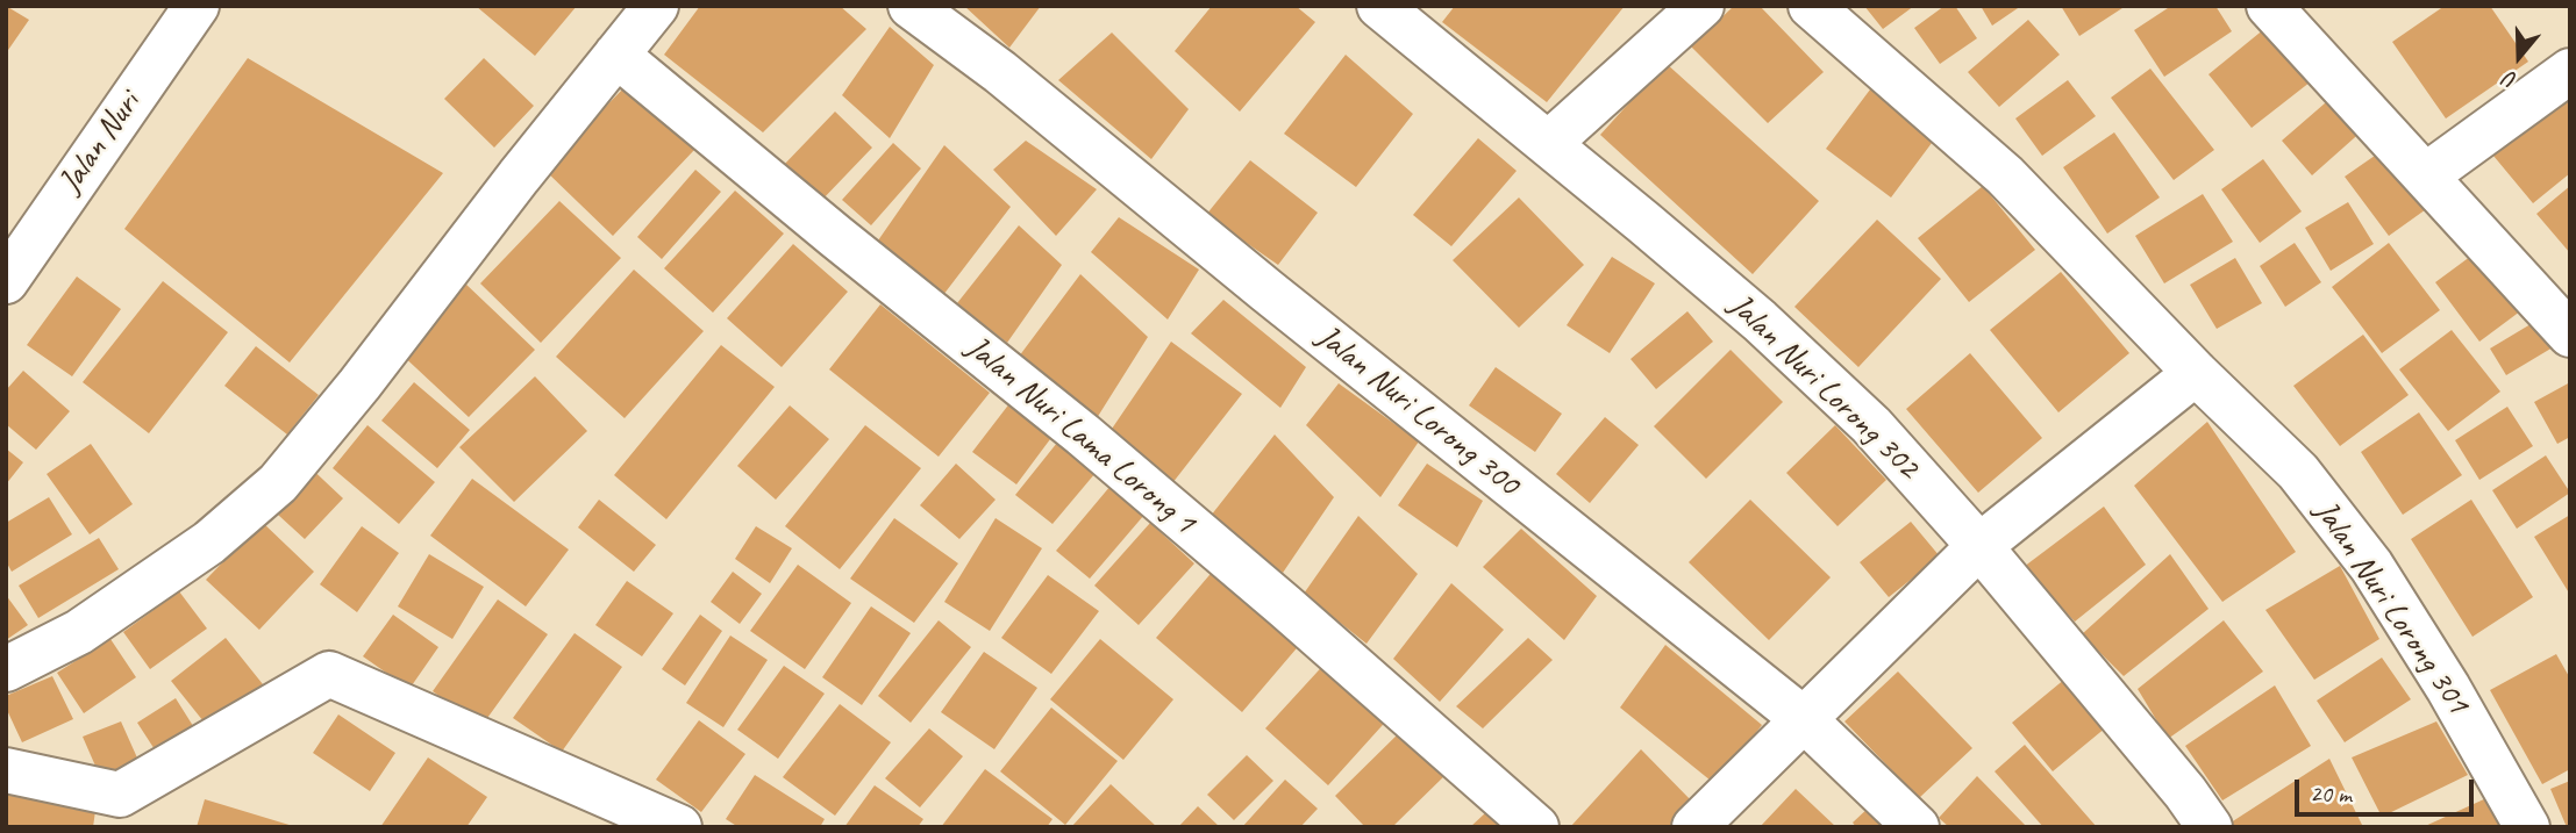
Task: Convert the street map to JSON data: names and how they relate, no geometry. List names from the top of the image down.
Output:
{
  "streets": {
    "street": [
      "Jalan Nuri",
      "Jalan Nuri Lorong 302",
      "Jalan Nuri Lorong 300",
      "Jalan Nuri Lama Lorong 1",
      "Jalan Nuri Lorong 301"
    ]
  },
  "scale_bar": "20 m",
  "north": "bottom"
}
